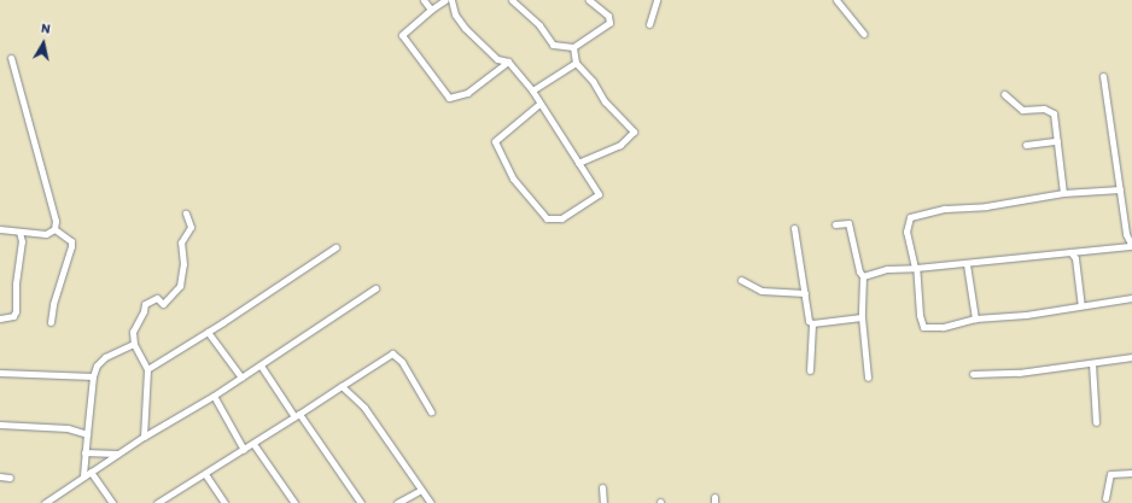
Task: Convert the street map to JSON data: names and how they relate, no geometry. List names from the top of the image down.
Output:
{
  "north": "top"
}
